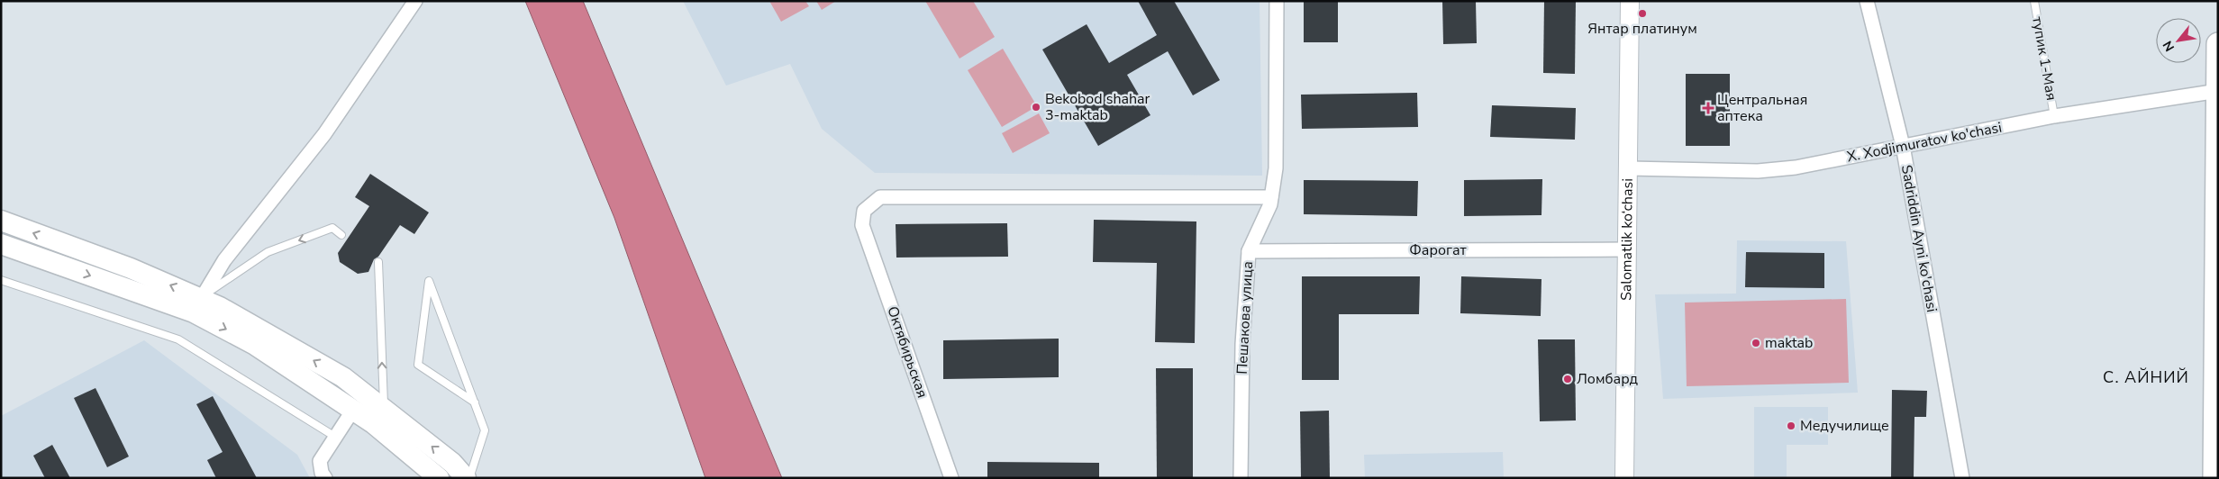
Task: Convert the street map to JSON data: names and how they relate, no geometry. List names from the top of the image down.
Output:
{
  "streets": {
    "street": [
      "X. Xodjimuratov ko'chasi",
      "Sadriddin Ayni ko'chasi",
      "Salomatlik ko‘chasi",
      "Фарогат",
      "Пешакова улица",
      "Октябирьская"
    ],
    "lane": ["тупик 1-Мая"]
  },
  "crossings": [
    ["тупик 1-Мая", "X. Xodjimuratov ko'chasi"],
    ["X. Xodjimuratov ko'chasi", "Sadriddin Ayni ko'chasi"],
    ["X. Xodjimuratov ko'chasi", "Salomatlik ko‘chasi"],
    ["Salomatlik ko‘chasi", "Фарогат"],
    ["Фарогат", "Пешакова улица"],
    ["Пешакова улица", "Октябирьская"]
  ],
  "districts": ["С. АЙНИЙ"],
  "places": {
    "other": [
      "Янтар платинум",
      "Bekobod shahar 3-maktab",
      "maktab",
      "Ломбард",
      "Медучилище"
    ],
    "health": ["Центральная аптека"]
  },
  "north": "bottom left"
}
